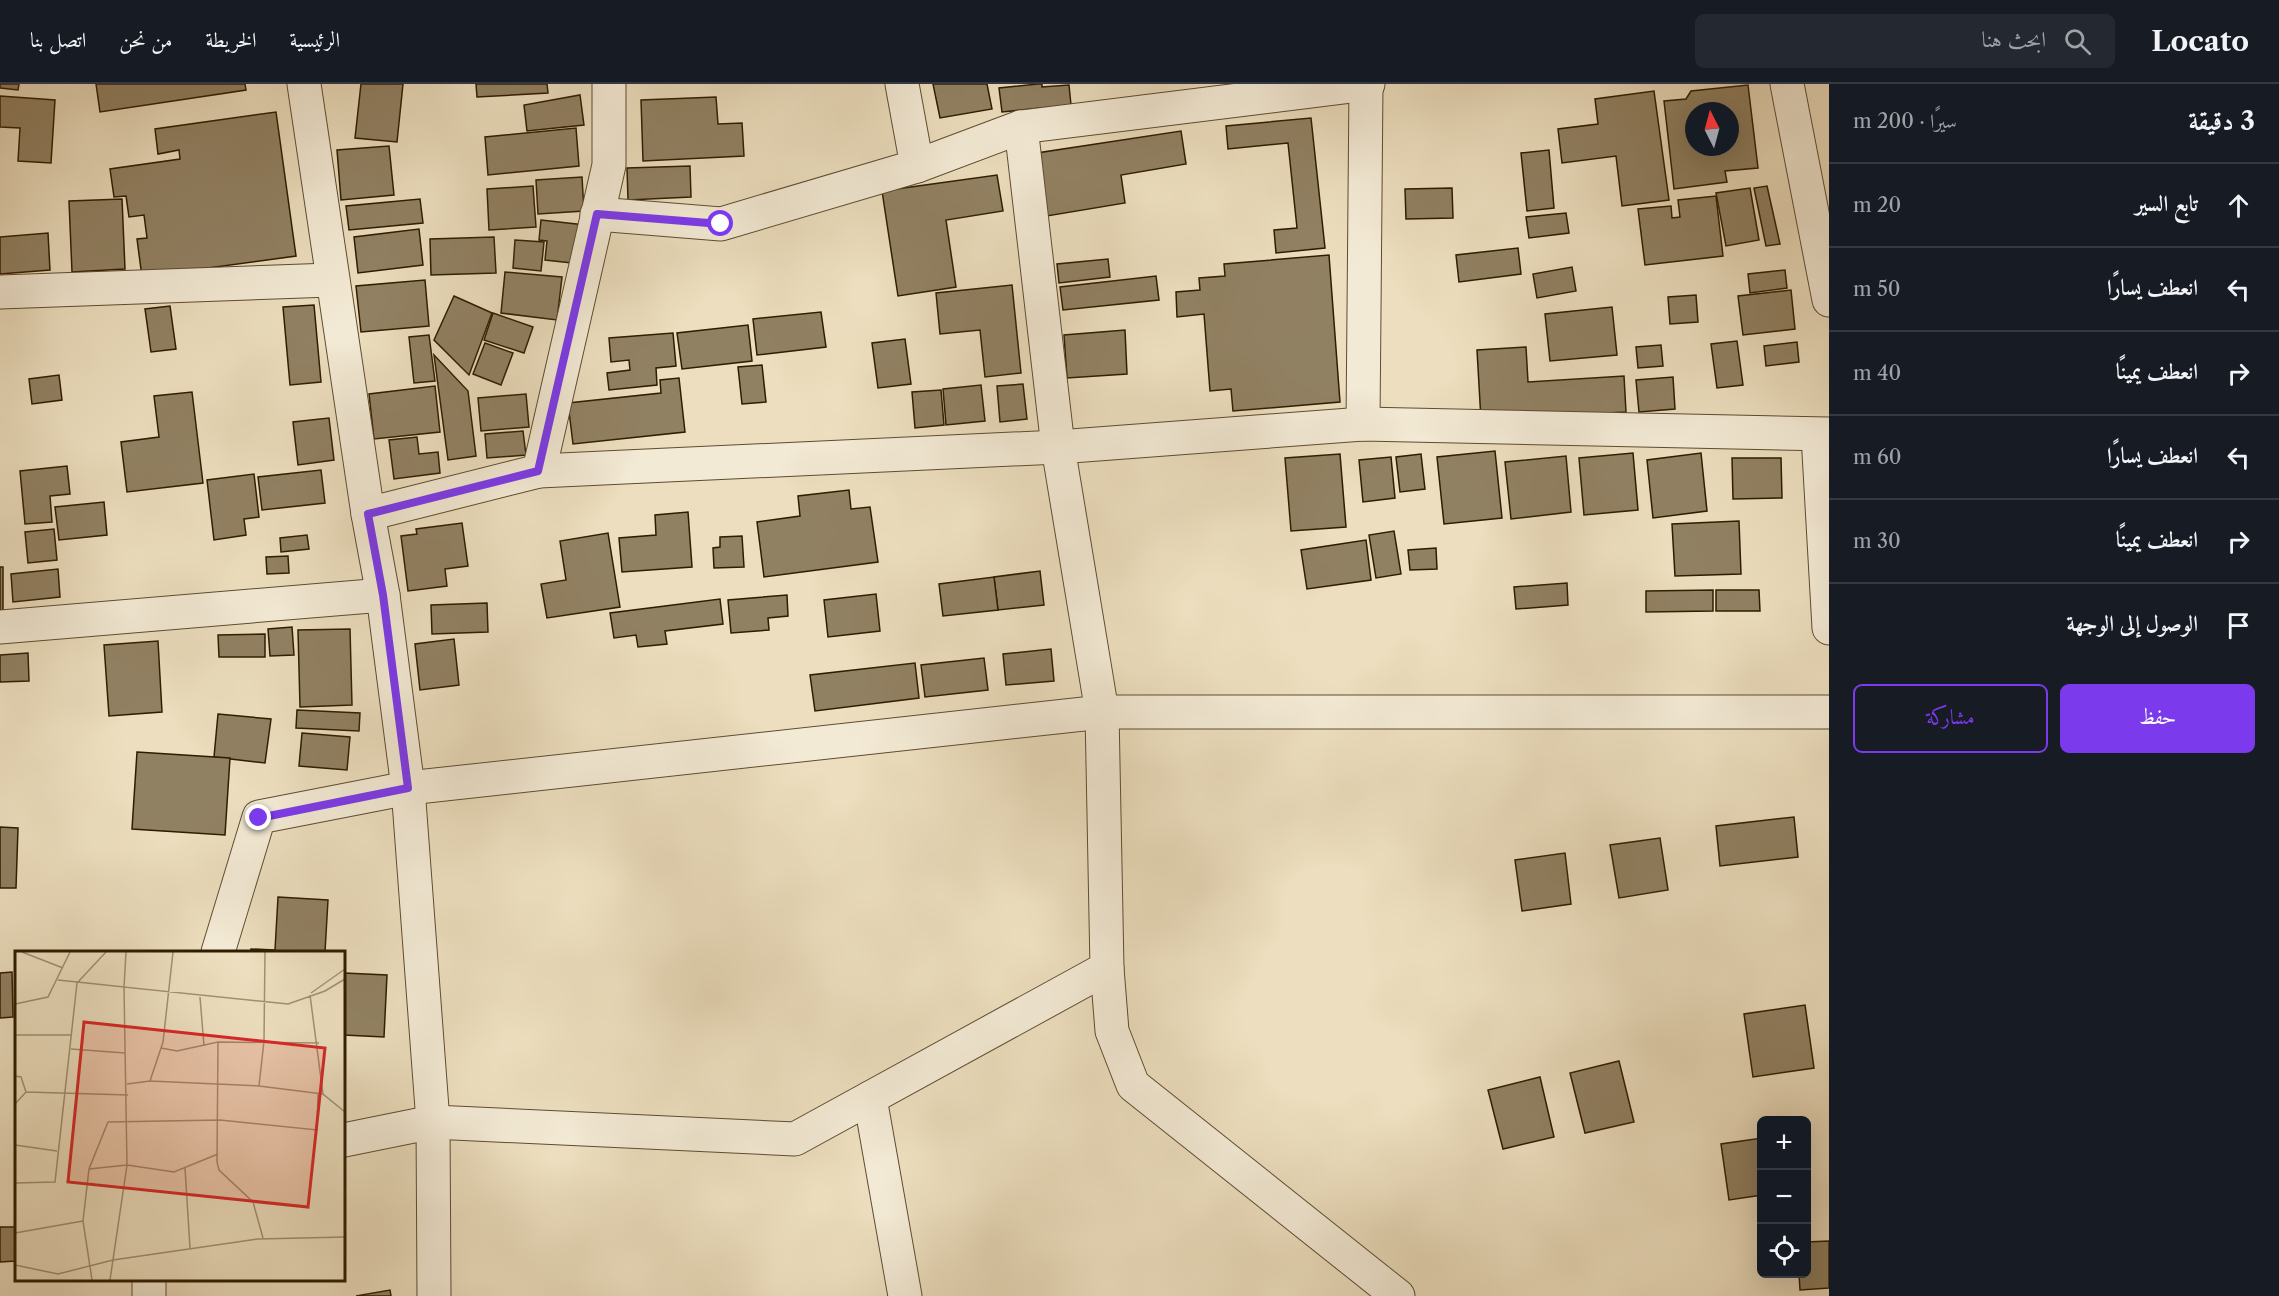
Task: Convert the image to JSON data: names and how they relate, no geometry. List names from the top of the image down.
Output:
{
  "north": "top",
  "page": {
    "header": "Locato",
    "search": "ابحث هنا",
    "nav": [
      "الرئيسية",
      "الخريطة",
      "من نحن",
      "اتصل بنا"
    ],
    "heading": ["3 دقيقة", "سيرًا · 200 m"],
    "list": [
      ["تابع السير", "20 m"],
      ["انعطف يسارًا", "50 m"],
      ["انعطف يمينًا", "40 m"],
      ["انعطف يسارًا", "60 m"],
      ["انعطف يمينًا", "30 m"],
      "الوصول إلى الوجهة"
    ],
    "buttons": ["حفظ", "مشاركة"],
    "map_buttons": ["+", "−"]
  }
}
